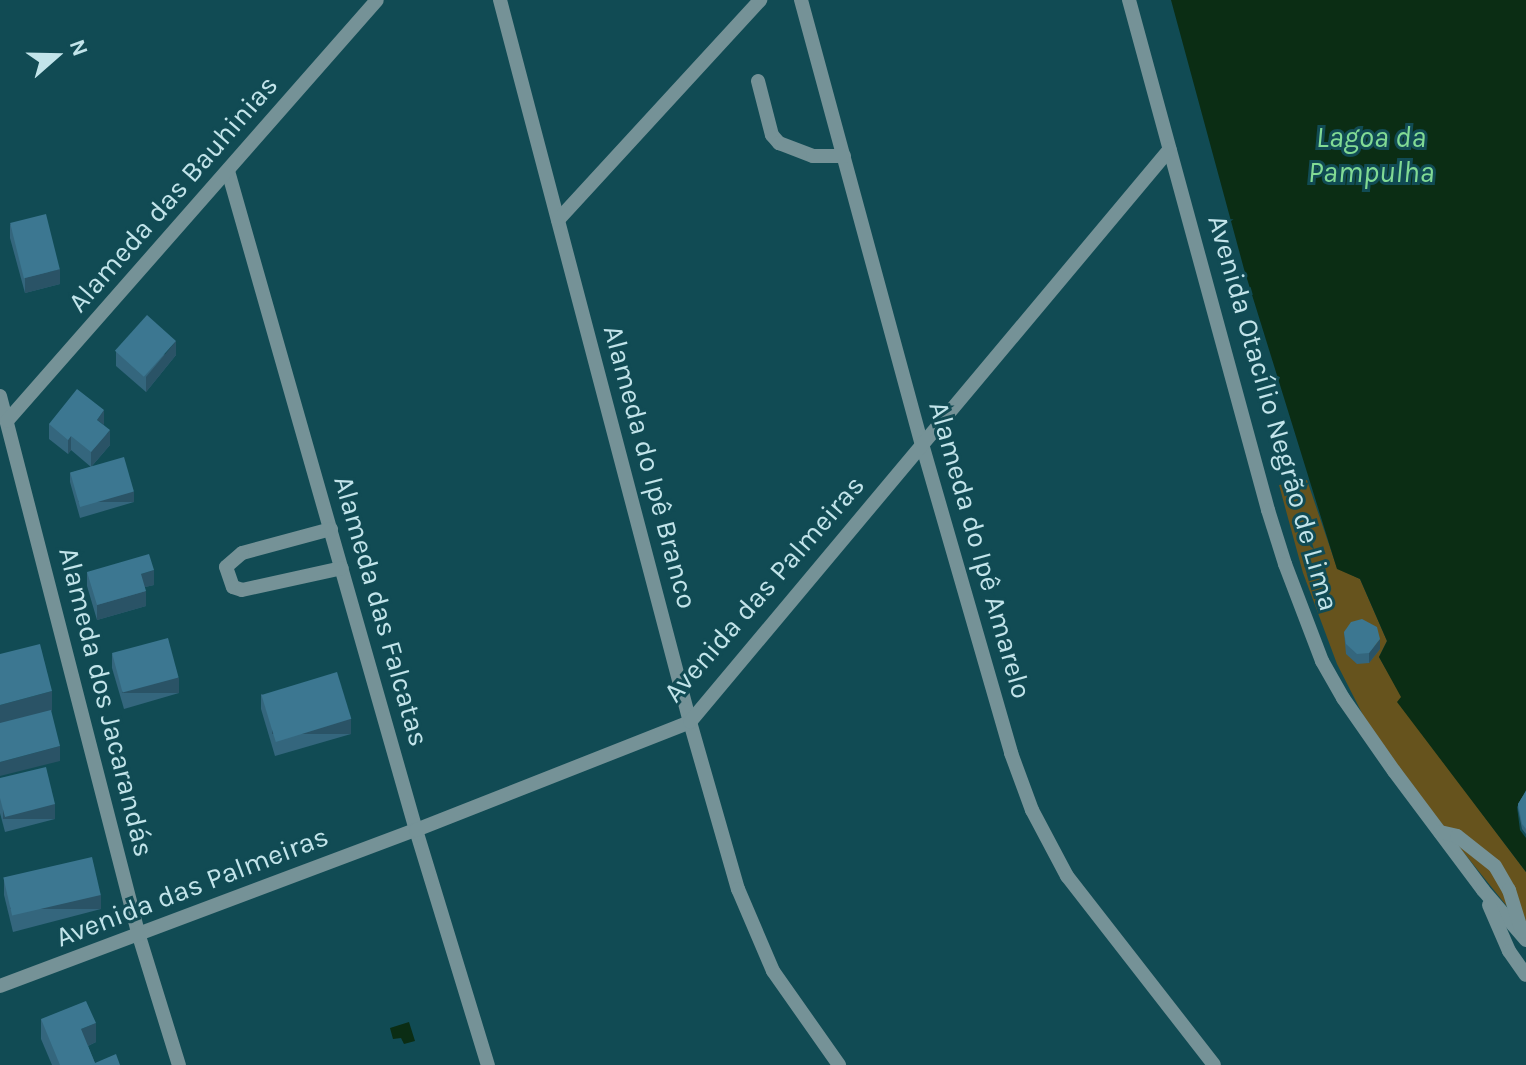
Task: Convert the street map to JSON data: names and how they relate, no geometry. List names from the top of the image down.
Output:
{
  "streets": {
    "street": [
      "Alameda das Bauhinias",
      "Avenida Otacílio Negrão de Lima",
      "Alameda do Ipê Branco",
      "Alameda do Ipê Amarelo",
      "Avenida das Palmeiras",
      "Alameda das Falcatas",
      "Alameda dos Jacarandás"
    ]
  },
  "crossings": [
    ["Alameda das Bauhinias", "Alameda das Falcatas"],
    ["Alameda das Bauhinias", "Alameda dos Jacarandás"],
    ["Avenida Otacílio Negrão de Lima", "Avenida das Palmeiras"],
    ["Alameda do Ipê Branco", "Avenida das Palmeiras"],
    ["Alameda do Ipê Amarelo", "Avenida das Palmeiras"],
    ["Avenida das Palmeiras", "Alameda das Falcatas"],
    ["Avenida das Palmeiras", "Alameda dos Jacarandás"]
  ],
  "water": ["Lagoa da Pampulha"],
  "north": "right"
}
